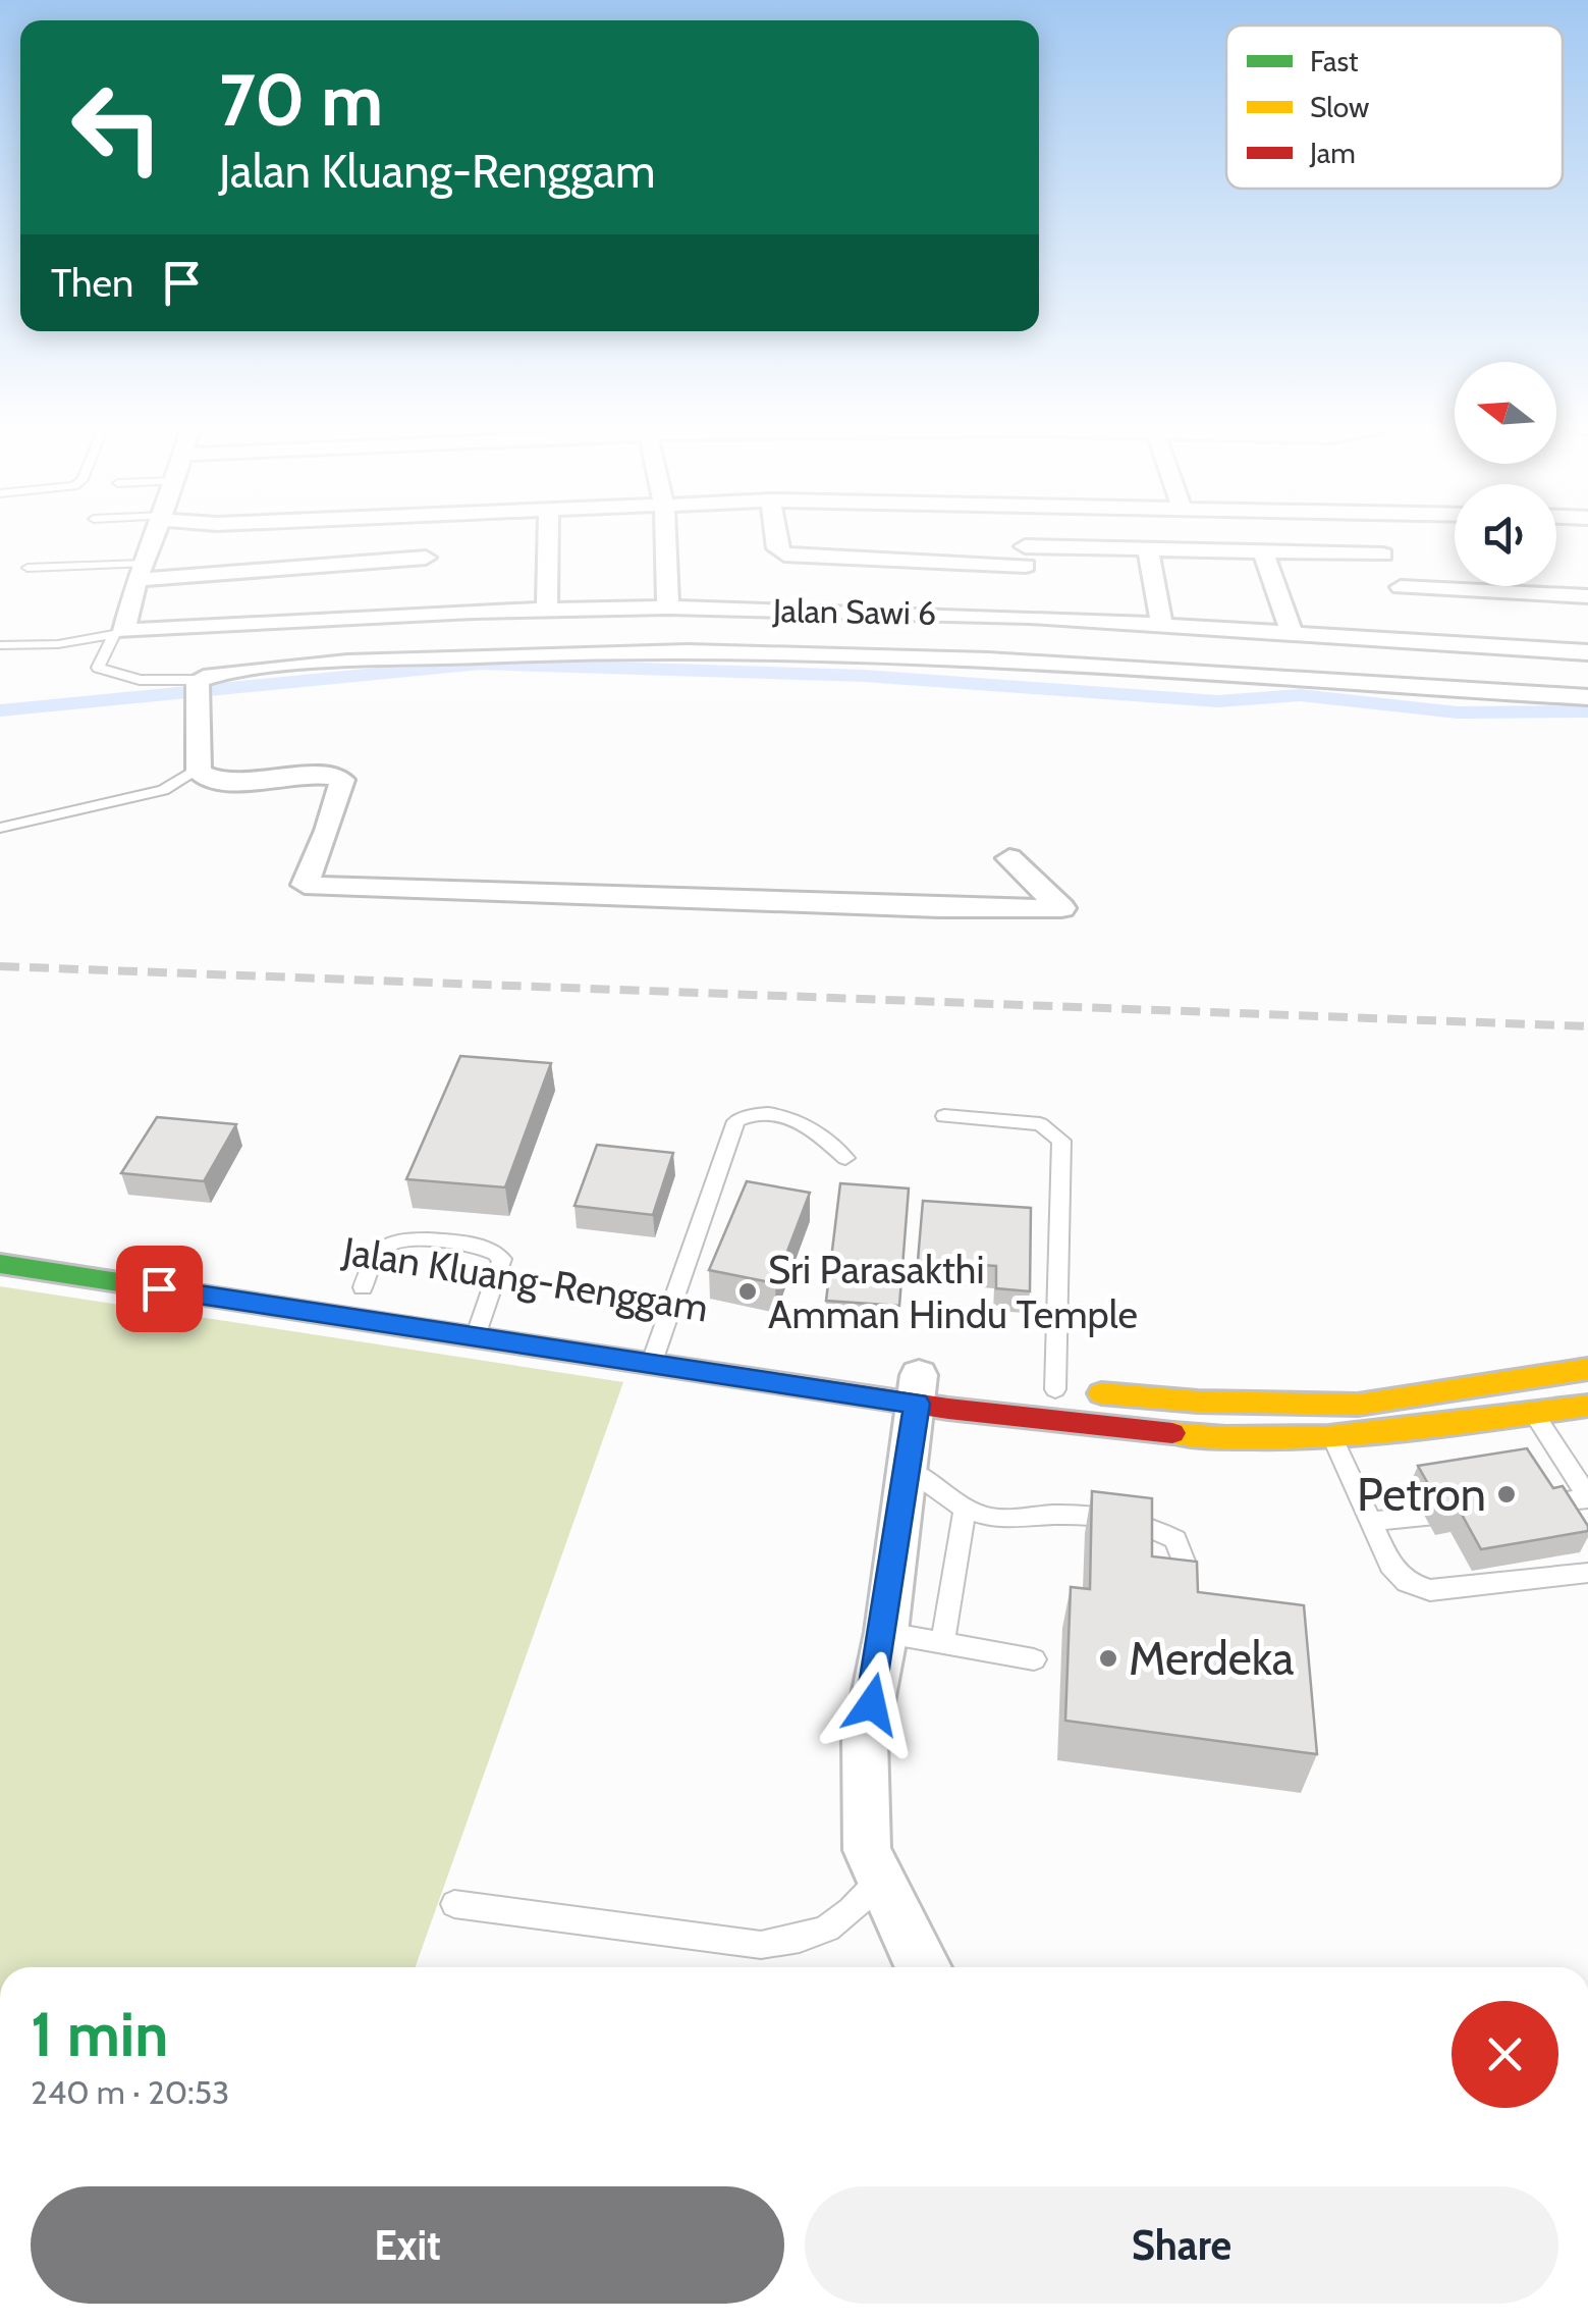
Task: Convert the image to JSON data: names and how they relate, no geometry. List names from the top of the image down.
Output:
{
  "streets": {
    "main road": ["Jalan Kluang-Renggam"],
    "street": ["Jalan Sawi 6"]
  },
  "places": ["Sri Parasakthi Amman Hindu Temple", "Petron", "Merdeka"],
  "legend": ["Fast", "Slow", "Jam"],
  "north": "left",
  "page": {
    "turn": ["70 m", "Jalan Kluang-Renggam"],
    "then": "Then",
    "heading": ["1 min", "240 m · 20:53"],
    "buttons": ["Exit", "Share"]
  }
}
